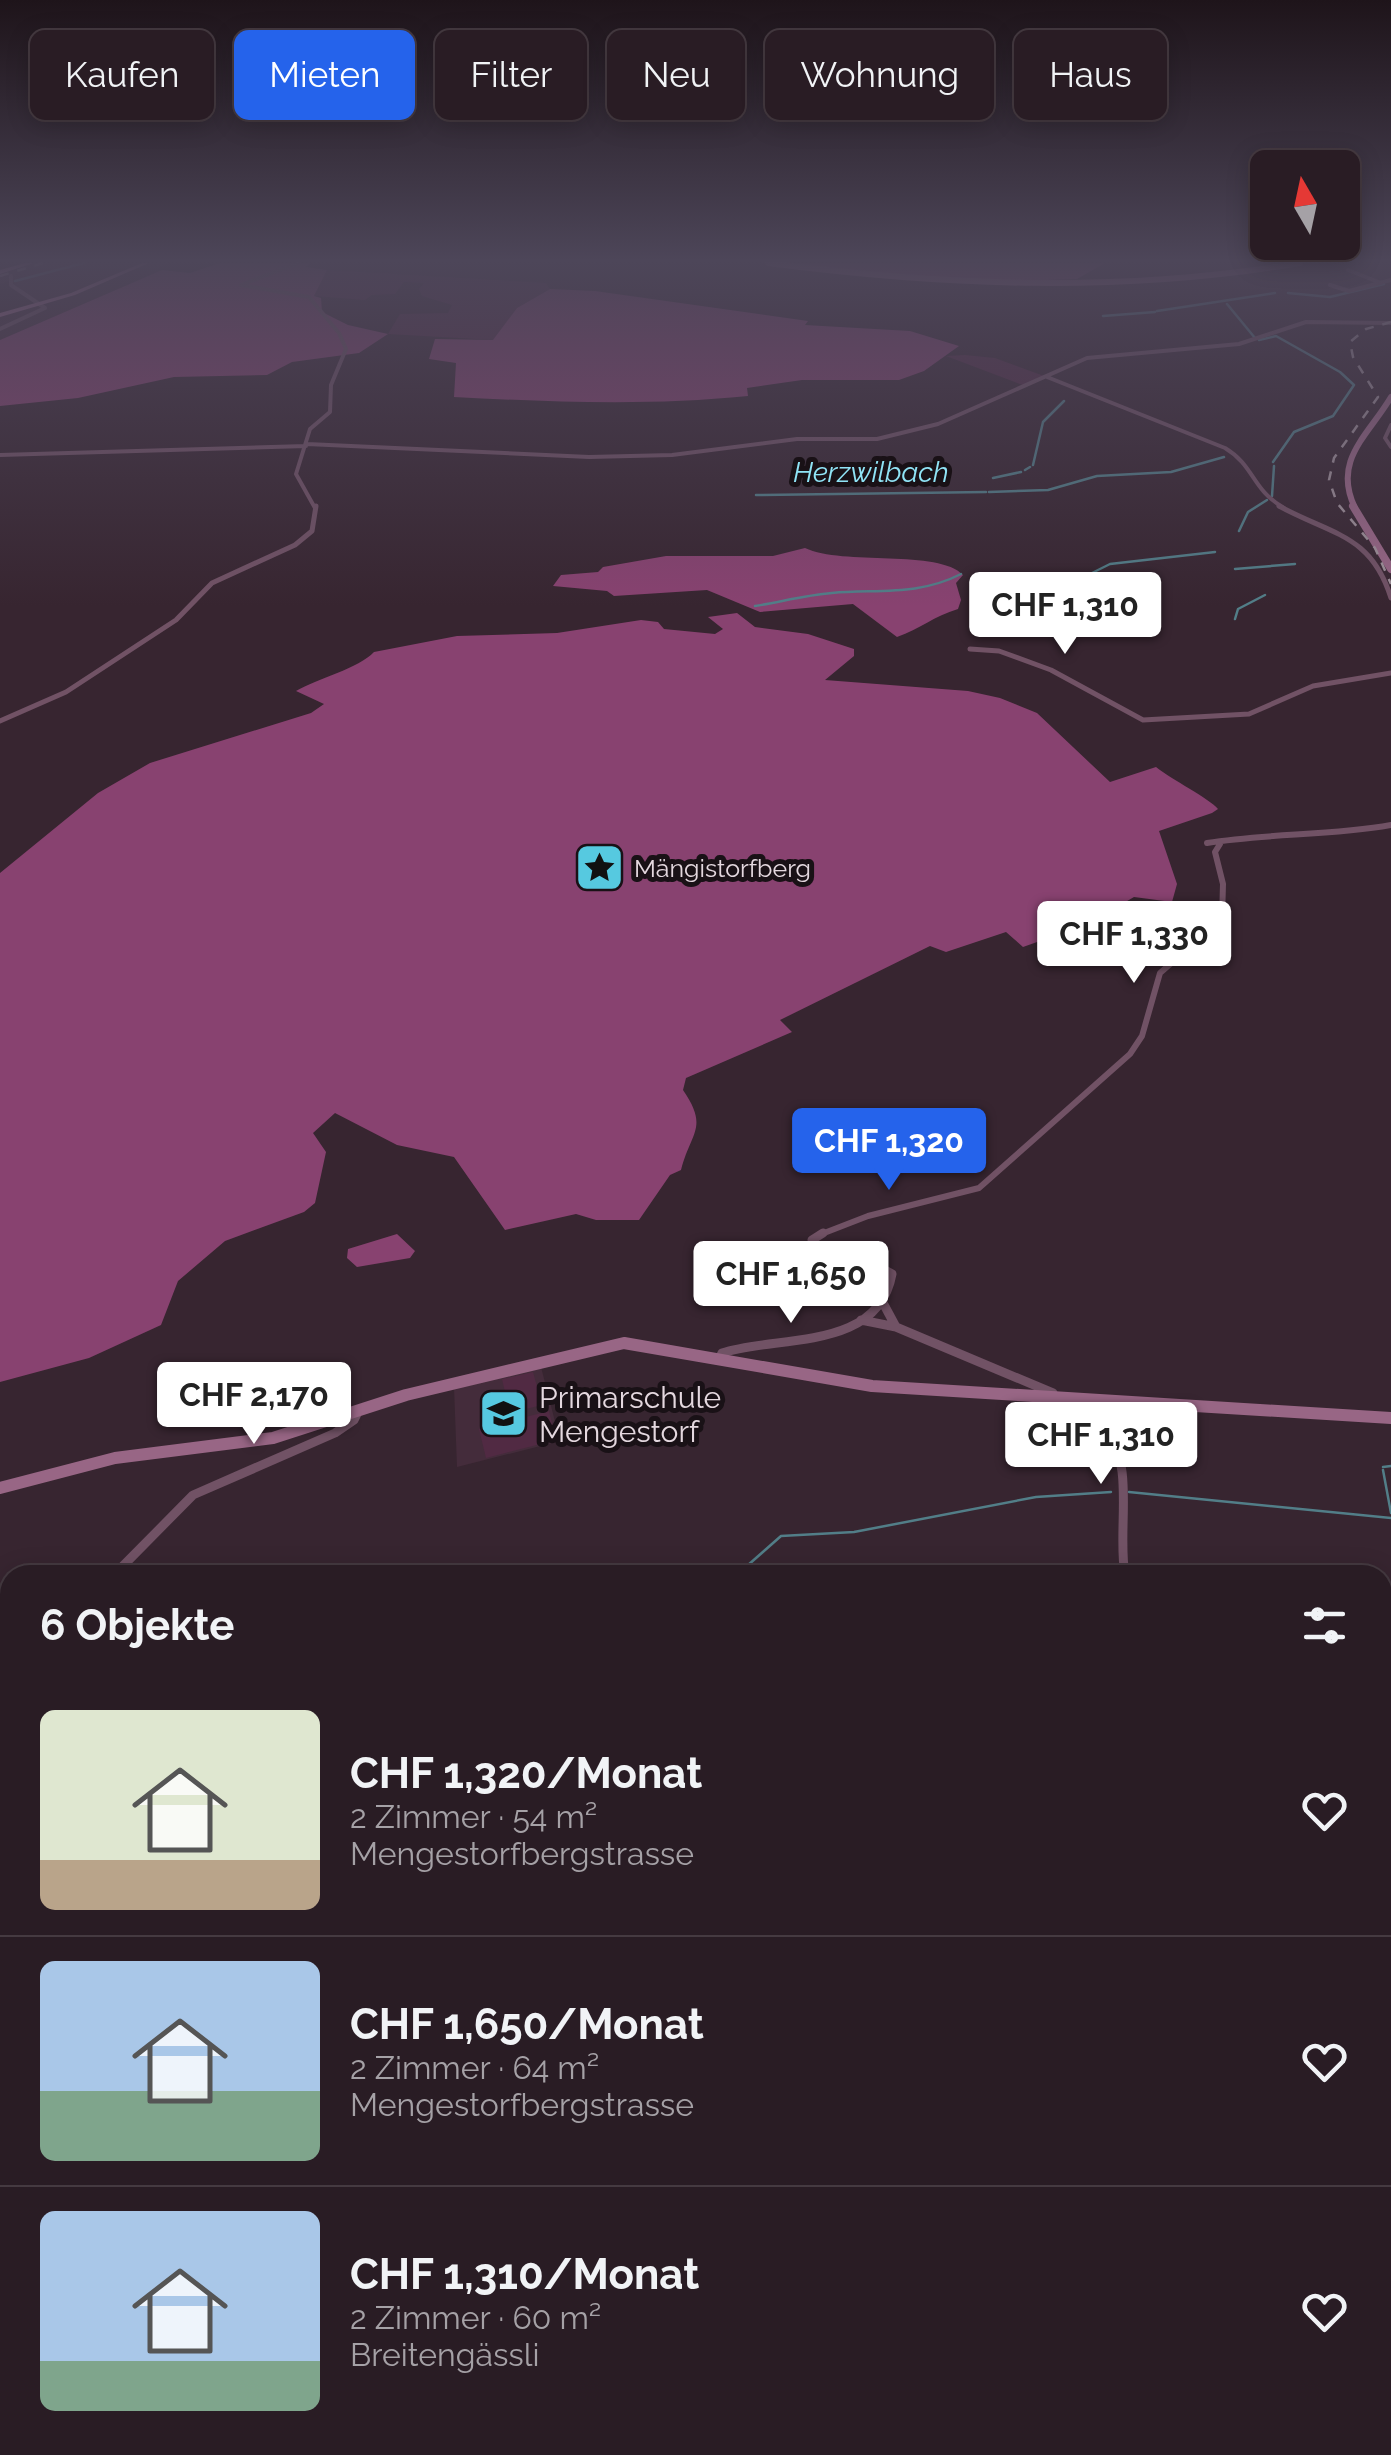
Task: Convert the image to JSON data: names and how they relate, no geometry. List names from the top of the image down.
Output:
{
  "water": ["Herzwilbach"],
  "places": {
    "place": ["Mängistorfberg"],
    "school or university": ["Primarschule Mengestorf"]
  },
  "north": "top",
  "page": {
    "chip": [
      "Kaufen",
      "Mieten",
      "Filter",
      "Neu",
      "Wohnung",
      "Haus"
    ],
    "price": [
      "CHF 1,310",
      "CHF 1,330",
      "CHF 1,320",
      "CHF 1,650",
      "CHF 2,170",
      "CHF 1,310"
    ],
    "heading": "6 Objekte",
    "list": [
      {
        "name": "CHF 1,320/Monat",
        "note": "2 Zimmer · 54 m² · Mengestorfbergstrasse"
      },
      {
        "name": "CHF 1,650/Monat",
        "note": "2 Zimmer · 64 m² · Mengestorfbergstrasse"
      },
      {
        "name": "CHF 1,310/Monat",
        "note": "2 Zimmer · 60 m² · Breitengässli"
      }
    ]
  }
}
